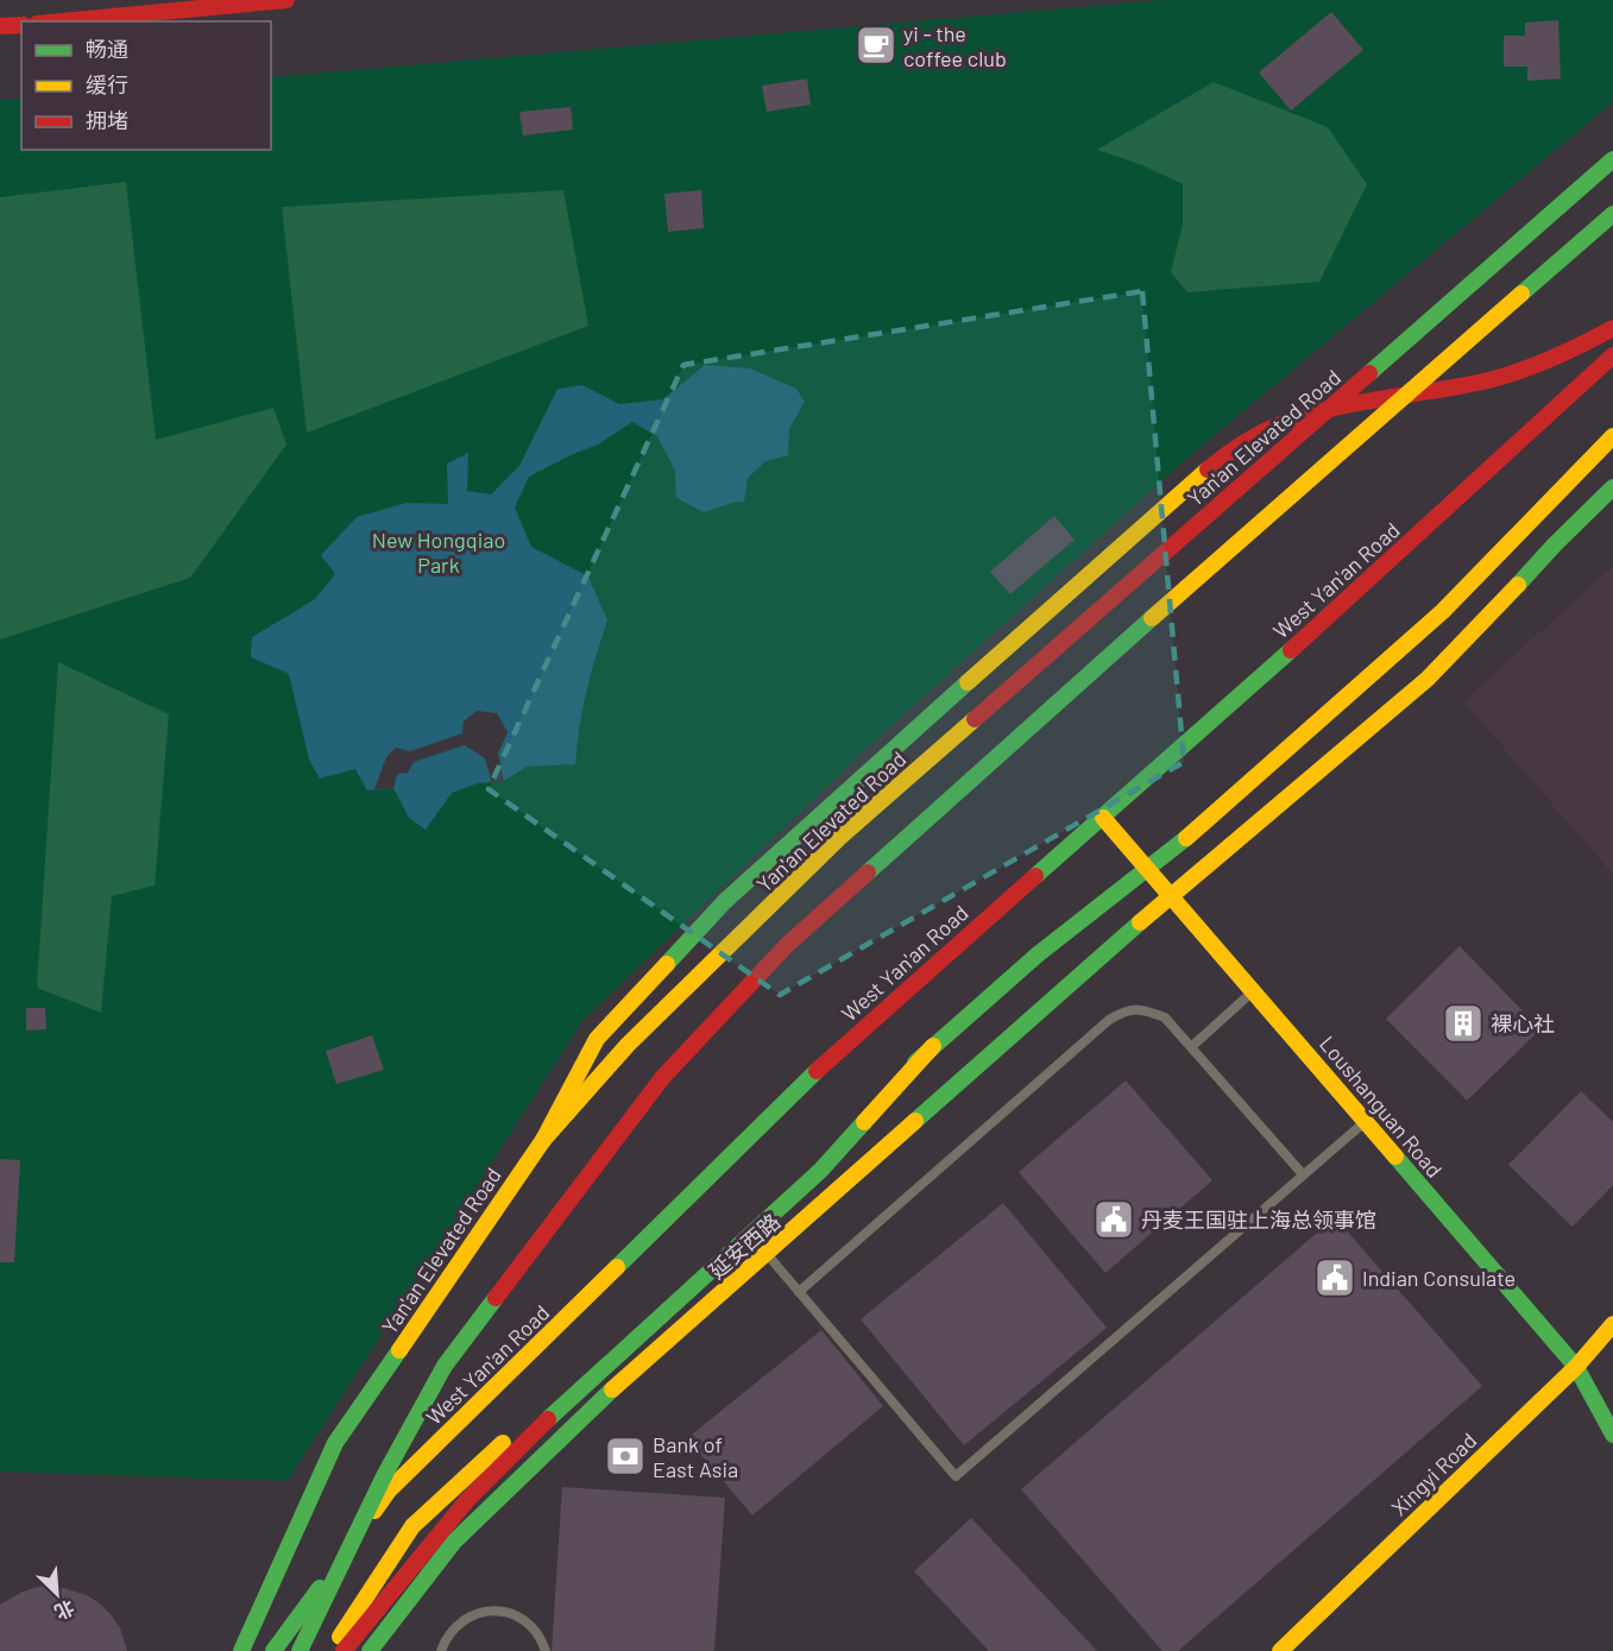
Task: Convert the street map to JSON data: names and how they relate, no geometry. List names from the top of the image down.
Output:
{
  "streets": {
    "main road": [
      "Yan'an Elevated Road",
      "West Yan'an Road",
      "Loushanguan Road",
      "延安西路",
      "Xingyi Road"
    ]
  },
  "crossings": [
    ["West Yan'an Road", "Loushanguan Road"],
    ["Loushanguan Road", "延安西路"],
    ["Loushanguan Road", "Xingyi Road"]
  ],
  "parks": ["New Hongqiao Park"],
  "places": {
    "cafe": ["yi - the coffee club"],
    "building": ["裸心社"],
    "public building": ["丹麦王国驻上海总领事馆", "Indian Consulate"],
    "bank": ["Bank of East Asia"]
  },
  "legend": ["畅通", "缓行", "拥堵"],
  "north": "bottom right"
}
